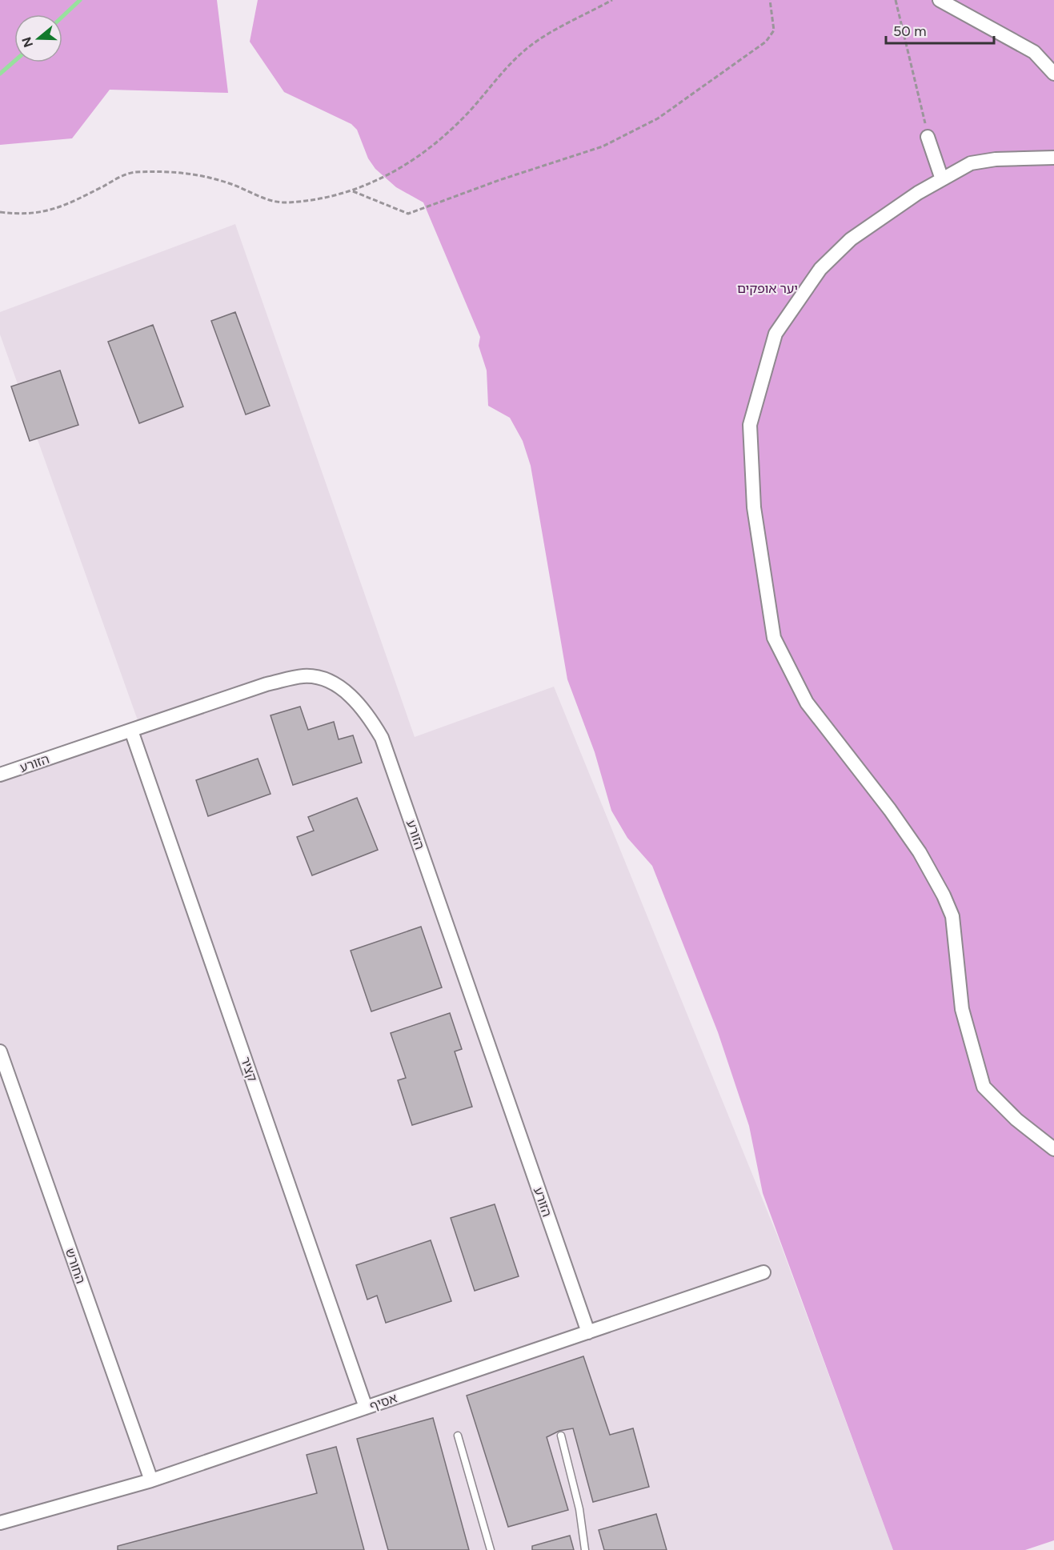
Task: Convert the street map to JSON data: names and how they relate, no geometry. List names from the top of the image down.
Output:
{
  "streets": {
    "street": [
      "הזורע",
      "קציר",
      "החורש",
      "אסיף"
    ]
  },
  "crossings": [
    ["הזורע", "קציר"],
    ["הזורע", "אסיף"],
    ["קציר", "אסיף"],
    ["החורש", "אסיף"]
  ],
  "parks": ["יער אופקים"],
  "scale_bar": "50 m",
  "north": "left"
}
